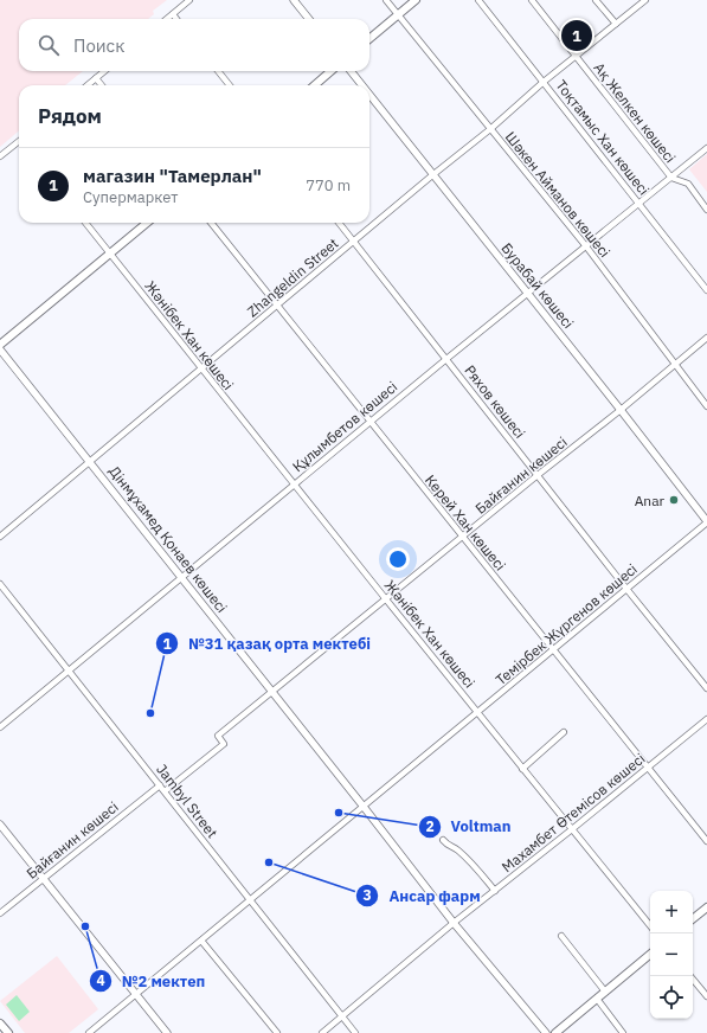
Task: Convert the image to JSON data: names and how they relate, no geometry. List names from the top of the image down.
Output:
{
  "streets": {
    "street": [
      "Ақ Желкен көшесі",
      "Тоқтамыс Хан көшесі",
      "Шәкен Айманов көшесі",
      "Zhangeldin Street",
      "Бурабай көшесі",
      "Жәнібек Хан көшесі",
      "Ряхов көшесі",
      "Құлымбетов көшесі",
      "Байғанин көшесі",
      "Керей Хан көшесі",
      "Дінмұхамед Қонаев көшесі",
      "Темірбек Жүргенов көшесі",
      "Jambyl Street",
      "Махамбет Өтемісов көшесі"
    ]
  },
  "crossings": [
    ["Ақ Желкен көшесі", "Zhangeldin Street"],
    ["Ақ Желкен көшесі", "Құлымбетов көшесі"],
    ["Тоқтамыс Хан көшесі", "Zhangeldin Street"],
    ["Тоқтамыс Хан көшесі", "Құлымбетов көшесі"],
    ["Шәкен Айманов көшесі", "Zhangeldin Street"],
    ["Шәкен Айманов көшесі", "Құлымбетов көшесі"],
    ["Шәкен Айманов көшесі", "Байғанин көшесі"],
    ["Zhangeldin Street", "Бурабай көшесі"],
    ["Zhangeldin Street", "Жәнібек Хан көшесі"],
    ["Zhangeldin Street", "Ряхов көшесі"],
    ["Zhangeldin Street", "Керей Хан көшесі"],
    ["Zhangeldin Street", "Дінмұхамед Қонаев көшесі"],
    ["Бурабай көшесі", "Құлымбетов көшесі"],
    ["Бурабай көшесі", "Байғанин көшесі"],
    ["Бурабай көшесі", "Темірбек Жүргенов көшесі"],
    ["Жәнібек Хан көшесі", "Құлымбетов көшесі"],
    ["Жәнібек Хан көшесі", "Байғанин көшесі"],
    ["Жәнібек Хан көшесі", "Темірбек Жүргенов көшесі"],
    ["Жәнібек Хан көшесі", "Махамбет Өтемісов көшесі"],
    ["Ряхов көшесі", "Құлымбетов көшесі"],
    ["Ряхов көшесі", "Байғанин көшесі"],
    ["Ряхов көшесі", "Темірбек Жүргенов көшесі"],
    ["Құлымбетов көшесі", "Керей Хан көшесі"],
    ["Құлымбетов көшесі", "Дінмұхамед Қонаев көшесі"],
    ["Құлымбетов көшесі", "Jambyl Street"],
    ["Байғанин көшесі", "Керей Хан көшесі"],
    ["Байғанин көшесі", "Дінмұхамед Қонаев көшесі"],
    ["Байғанин көшесі", "Jambyl Street"],
    ["Керей Хан көшесі", "Темірбек Жүргенов көшесі"],
    ["Керей Хан көшесі", "Махамбет Өтемісов көшесі"],
    ["Дінмұхамед Қонаев көшесі", "Темірбек Жүргенов көшесі"],
    ["Дінмұхамед Қонаев көшесі", "Махамбет Өтемісов көшесі"],
    ["Темірбек Жүргенов көшесі", "Jambyl Street"],
    ["Jambyl Street", "Махамбет Өтемісов көшесі"]
  ],
  "places": [
    "Anar",
    "№31 қазақ орта мектебі",
    "Voltman",
    "Ансар фарм",
    "№2 мектеп"
  ],
  "page": {
    "pins": "1",
    "search": "Поиск",
    "heading": "Рядом",
    "list": [
      {
        "mark": "1",
        "name": "магазин \"Тамерлан\"",
        "note": "Супермаркет",
        "value": "770 m"
      }
    ],
    "map_buttons": ["+", "−"]
  }
}
